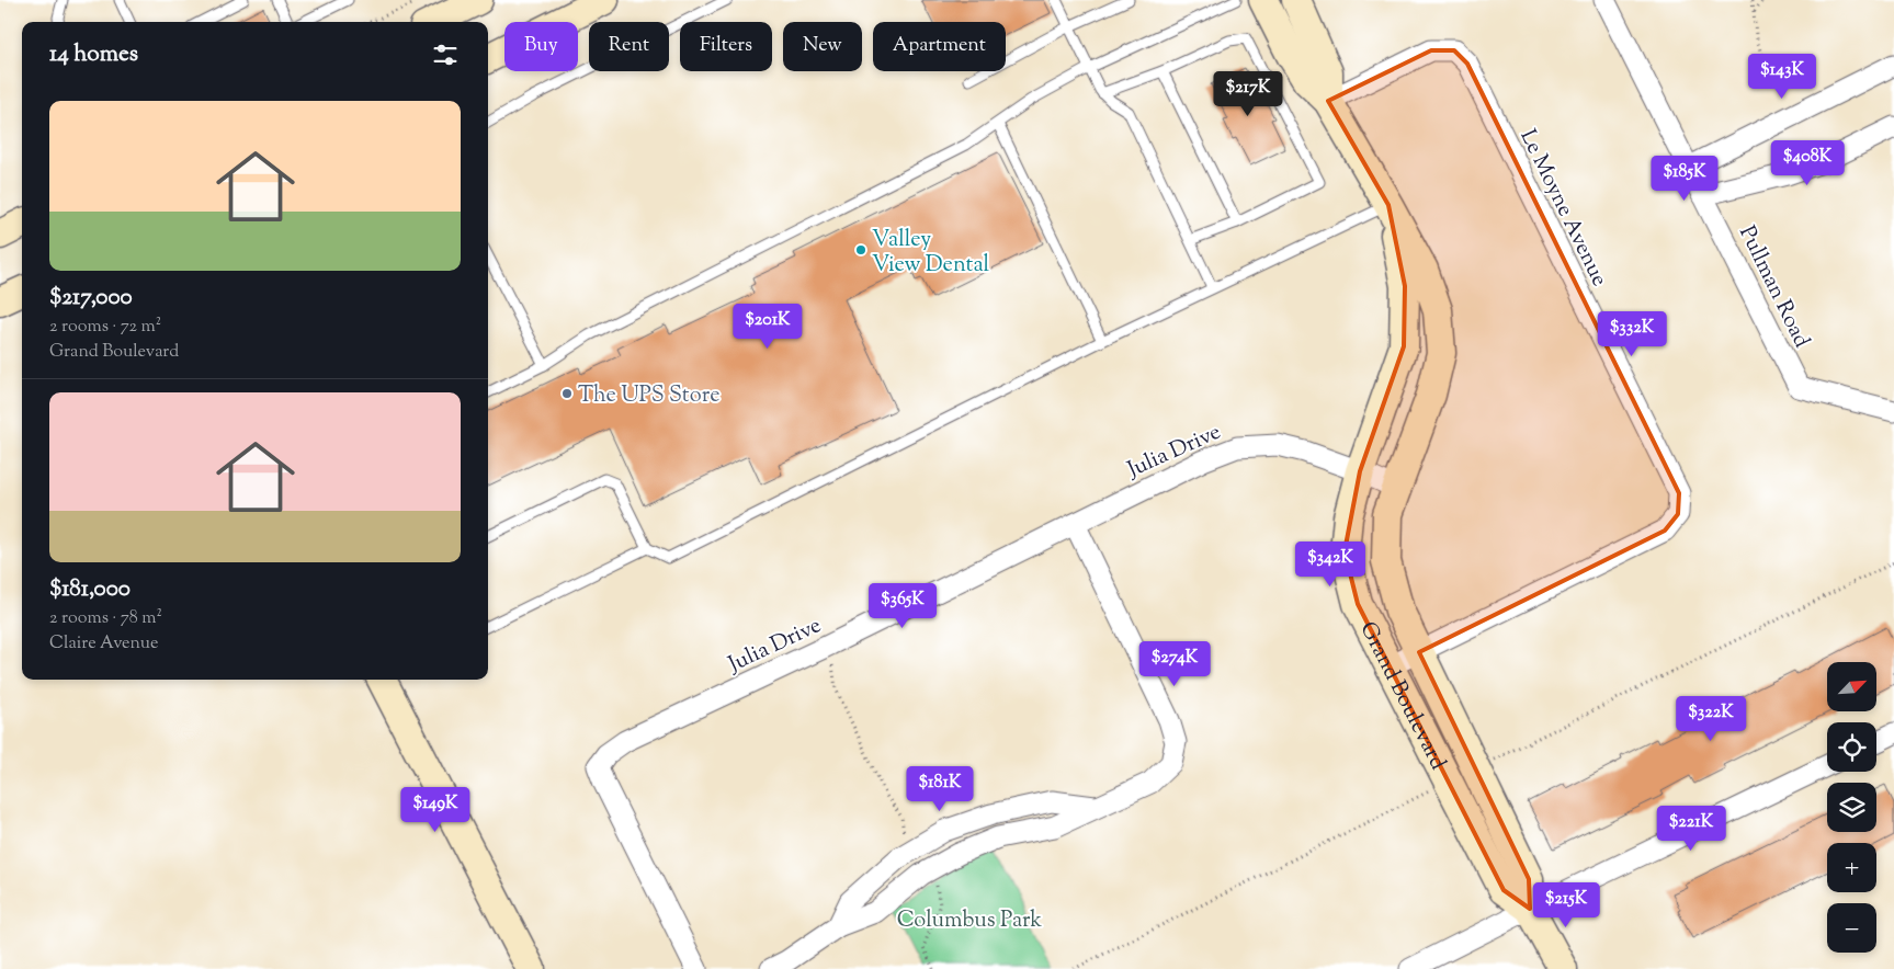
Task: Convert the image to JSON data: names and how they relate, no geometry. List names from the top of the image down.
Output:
{
  "streets": {
    "street": [
      "Le Moyne Avenue",
      "Pullman Road",
      "Julia Drive",
      "Grand Boulevard"
    ]
  },
  "crossings": [
    ["Le Moyne Avenue", "Grand Boulevard"],
    ["Julia Drive", "Grand Boulevard"]
  ],
  "parks": ["Columbus Park"],
  "places": ["Valley View Dental", "The UPS Store"],
  "north": "top right",
  "page": {
    "chip": [
      "Buy",
      "Rent",
      "Filters",
      "New",
      "Apartment"
    ],
    "heading": "14 homes",
    "price": [
      "$143K",
      "$217K",
      "$408K",
      "$185K",
      "$201K",
      "$332K",
      "$342K",
      "$365K",
      "$274K",
      "$322K",
      "$181K",
      "$149K",
      "$221K",
      "$215K"
    ],
    "list": [
      {
        "name": "$217,000",
        "note": "2 rooms · 72 m² · Grand Boulevard"
      },
      {
        "name": "$181,000",
        "note": "2 rooms · 78 m² · Claire Avenue"
      }
    ],
    "map_buttons": ["+", "−"]
  }
}
